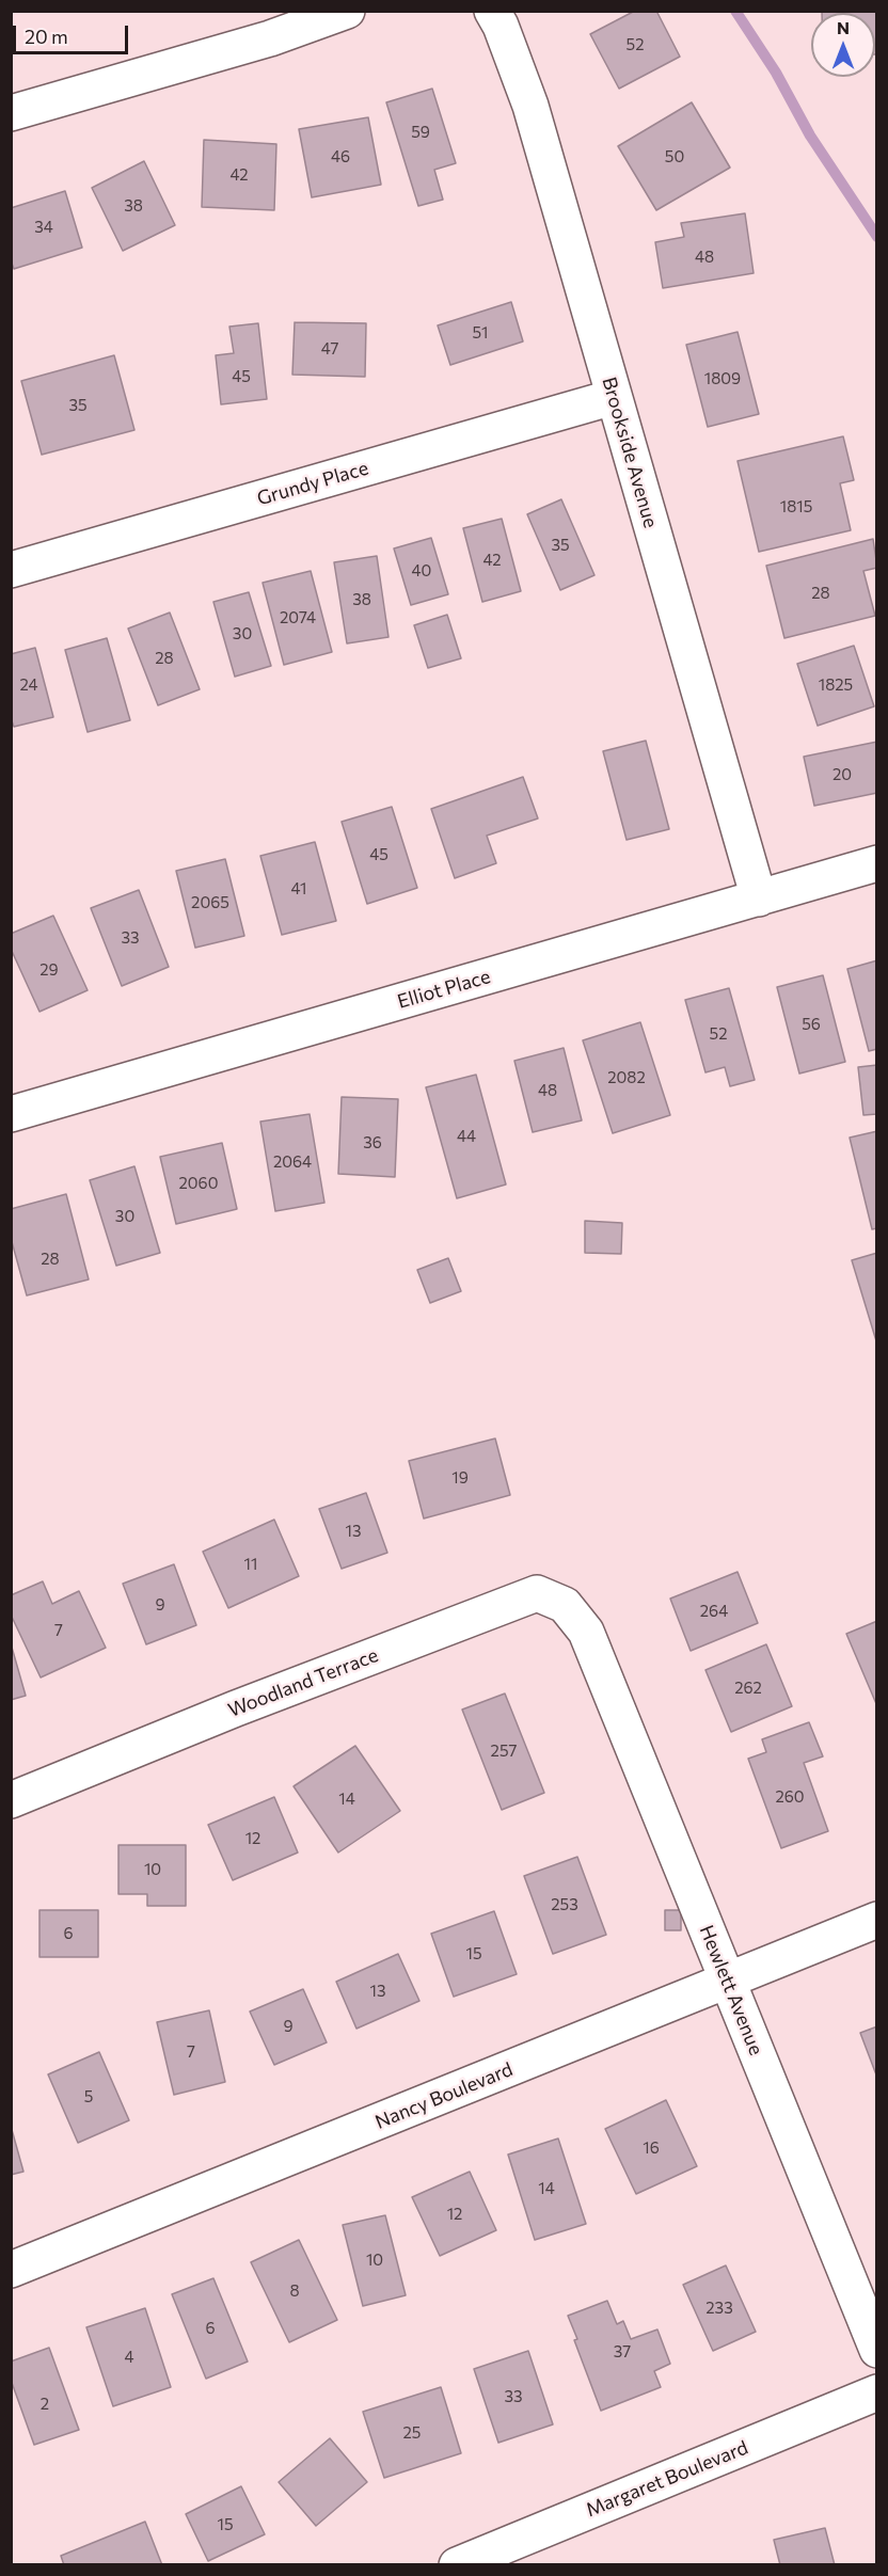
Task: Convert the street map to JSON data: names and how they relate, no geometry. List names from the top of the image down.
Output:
{
  "streets": {
    "street": [
      "Brookside Avenue",
      "Grundy Place",
      "Elliot Place",
      "Woodland Terrace",
      "Hewlett Avenue",
      "Nancy Boulevard",
      "Margaret Boulevard"
    ]
  },
  "crossings": [
    ["Brookside Avenue", "Grundy Place"],
    ["Brookside Avenue", "Elliot Place"],
    ["Woodland Terrace", "Hewlett Avenue"],
    ["Hewlett Avenue", "Nancy Boulevard"]
  ],
  "house_numbers": [
    "52",
    "59",
    "46",
    "50",
    "42",
    "38",
    "34",
    "48",
    "51",
    "47",
    "45",
    "1809",
    "35",
    "1815",
    "35",
    "42",
    "40",
    "28",
    "38",
    "2074",
    "30",
    "28",
    "24",
    "1825",
    "20",
    "45",
    "41",
    "2065",
    "33",
    "29",
    "56",
    "52",
    "2082",
    "48",
    "44",
    "36",
    "2064",
    "2060",
    "30",
    "28",
    "19",
    "13",
    "11",
    "9",
    "264",
    "7",
    "262",
    "257",
    "260",
    "14",
    "12",
    "10",
    "253",
    "6",
    "15",
    "13",
    "9",
    "7",
    "5",
    "16",
    "14",
    "12",
    "10",
    "8",
    "233",
    "6",
    "37",
    "4",
    "33",
    "2",
    "25",
    "15"
  ],
  "scale_bar": "20 m",
  "north": "top"
}
